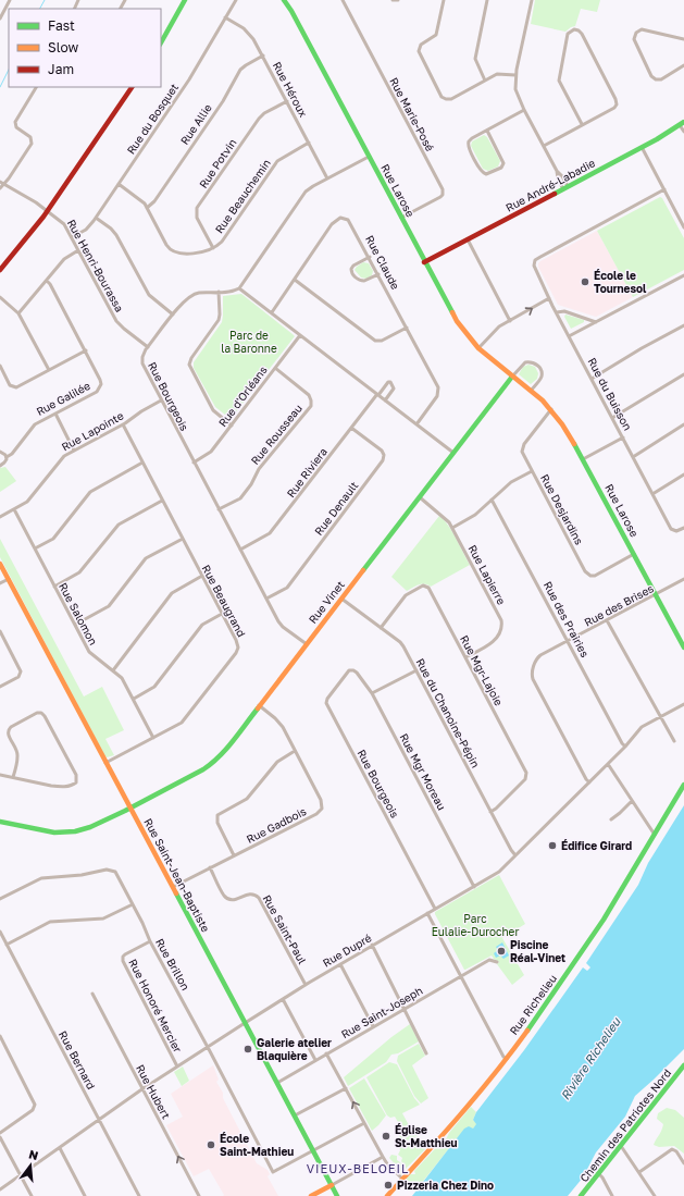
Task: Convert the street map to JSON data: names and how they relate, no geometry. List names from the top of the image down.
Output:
{
  "streets": {
    "street": [
      "Rue Héroux",
      "Rue Marie-Posé",
      "Rue du Bosquet",
      "Rue Allie",
      "Rue Potvin",
      "Rue André-Labadie",
      "Rue Larose",
      "Rue Beauchemin",
      "Rue Claude",
      "Rue Henri-Bourassa",
      "Rue du Buisson",
      "Rue Bourgeois",
      "Rue d'Orléans",
      "Rue Galilée",
      "Rue Lapointe",
      "Rue Rousseau",
      "Rue Riviera",
      "Rue Denault",
      "Rue Desjardins",
      "Rue Lapierre",
      "Rue Beaugrand",
      "Rue Vinet",
      "Rue des Brises",
      "Rue Salomon",
      "Rue des Prairies",
      "Rue Mgr-Lajoie",
      "Rue du Chanoine-Pépin",
      "Rue Mgr Moreau",
      "Rue Gadbois",
      "Rue Saint-Jean-Baptiste",
      "Rue Saint-Paul",
      "Rue Dupré",
      "Rue Brillon",
      "Rue Richelieu",
      "Rue Honoré Mercier",
      "Rue Saint-Joseph",
      "Rue Bernard",
      "Rue Hubert",
      "Chemin des Patriotes Nord"
    ]
  },
  "crossings": [
    ["Rue Héroux", "Rue du Bosquet"],
    ["Rue Héroux", "Rue Allie"],
    ["Rue Héroux", "Rue Potvin"],
    ["Rue Héroux", "Rue Beauchemin"],
    ["Rue Marie-Posé", "Rue Larose"],
    ["Rue du Bosquet", "Rue Beauchemin"],
    ["Rue du Bosquet", "Rue Henri-Bourassa"],
    ["Rue Allie", "Rue Beauchemin"],
    ["Rue Potvin", "Rue Beauchemin"],
    ["Rue André-Labadie", "Rue Larose"],
    ["Rue Larose", "Rue Desjardins"],
    ["Rue Larose", "Rue Vinet"],
    ["Rue Larose", "Rue des Brises"],
    ["Rue Henri-Bourassa", "Rue Bourgeois"],
    ["Rue Bourgeois", "Rue d'Orléans"],
    ["Rue Bourgeois", "Rue Lapointe"],
    ["Rue Bourgeois", "Rue Rousseau"],
    ["Rue Bourgeois", "Rue Riviera"],
    ["Rue Bourgeois", "Rue Denault"],
    ["Rue Bourgeois", "Rue Vinet"],
    ["Rue Bourgeois", "Rue Mgr Moreau"],
    ["Rue Bourgeois", "Rue Dupré"],
    ["Rue d'Orléans", "Rue Rousseau"],
    ["Rue Lapointe", "Rue Beaugrand"],
    ["Rue Lapointe", "Rue Salomon"],
    ["Rue Riviera", "Rue Denault"],
    ["Rue Lapierre", "Rue Vinet"],
    ["Rue Lapierre", "Rue Mgr-Lajoie"],
    ["Rue Beaugrand", "Rue Salomon"],
    ["Rue Beaugrand", "Rue Saint-Jean-Baptiste"],
    ["Rue Vinet", "Rue du Chanoine-Pépin"],
    ["Rue Vinet", "Rue Gadbois"],
    ["Rue Vinet", "Rue Saint-Jean-Baptiste"],
    ["Rue des Brises", "Rue des Prairies"],
    ["Rue des Brises", "Rue Dupré"],
    ["Rue des Prairies", "Rue Dupré"],
    ["Rue Mgr-Lajoie", "Rue du Chanoine-Pépin"],
    ["Rue du Chanoine-Pépin", "Rue Dupré"],
    ["Rue Mgr Moreau", "Rue Dupré"],
    ["Rue Gadbois", "Rue Saint-Jean-Baptiste"],
    ["Rue Gadbois", "Rue Saint-Paul"],
    ["Rue Saint-Jean-Baptiste", "Rue Dupré"],
    ["Rue Saint-Jean-Baptiste", "Rue Brillon"],
    ["Rue Saint-Jean-Baptiste", "Rue Saint-Joseph"],
    ["Rue Saint-Paul", "Rue Dupré"],
    ["Rue Dupré", "Rue Brillon"],
    ["Rue Dupré", "Rue Honoré Mercier"],
    ["Rue Dupré", "Rue Bernard"],
    ["Rue Dupré", "Rue Hubert"],
    ["Rue Brillon", "Rue Honoré Mercier"]
  ],
  "one_way": ["Rue Hubert"],
  "districts": ["VIEUX-BELOEIL"],
  "water": ["Rivière Richelieu"],
  "parks": ["Parc de la Baronne", "Parc Eulalie-Durocher"],
  "places": [
    "École le Tournesol",
    "Édifice Girard",
    "Piscine Réal-Vinet",
    "Galerie atelier Blaquière",
    "Église St-Matthieu",
    "École Saint-Mathieu",
    "Pizzeria Chez Dino"
  ],
  "legend": ["Fast", "Slow", "Jam"],
  "north": "top"
}
